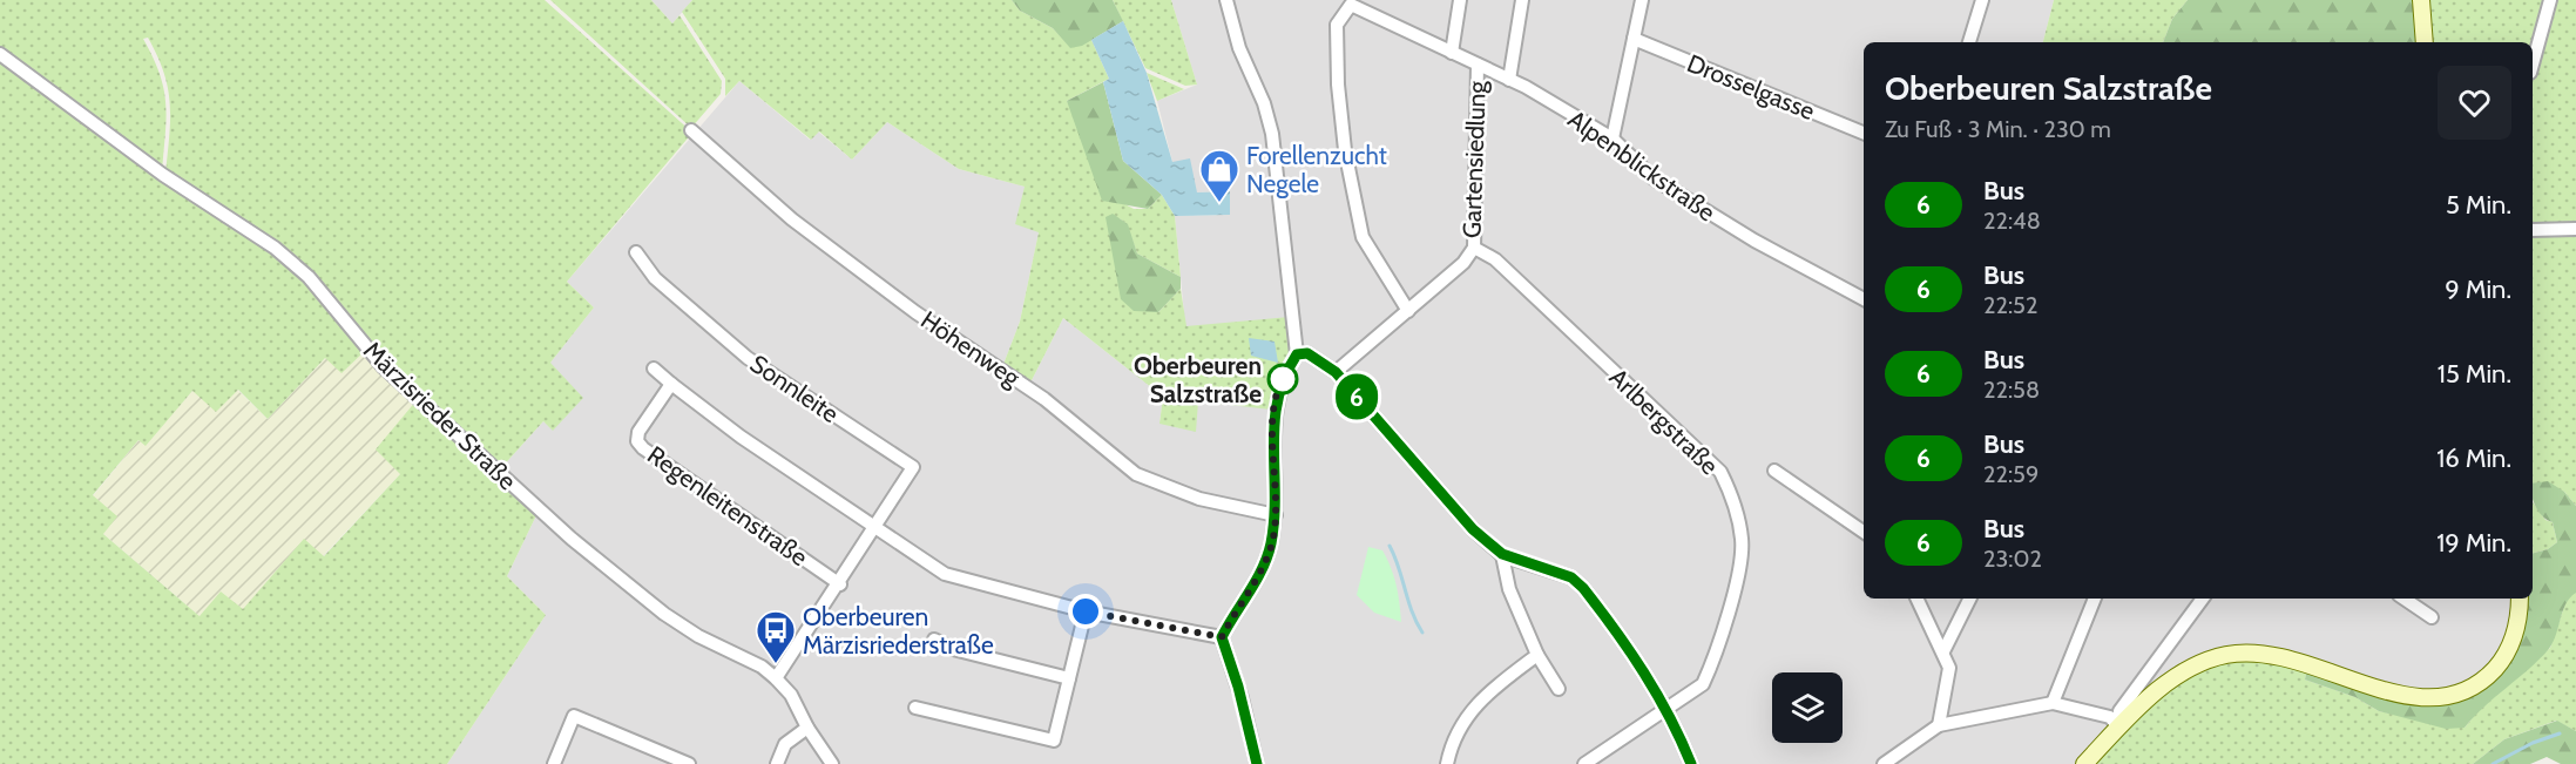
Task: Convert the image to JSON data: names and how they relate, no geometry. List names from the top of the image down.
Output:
{
  "streets": {
    "street": [
      "Drosselgasse",
      "Gartensiedlung",
      "Alpenblickstraße",
      "Höhenweg",
      "Sonnleite",
      "Märzisrieder Straße",
      "Arlbergstraße",
      "Regenleitenstraße"
    ]
  },
  "crossings": [
    ["Gartensiedlung", "Alpenblickstraße"],
    ["Gartensiedlung", "Arlbergstraße"],
    ["Sonnleite", "Märzisrieder Straße"],
    ["Sonnleite", "Regenleitenstraße"]
  ],
  "places": {
    "shop": ["Forellenzucht Negele"],
    "other": ["Oberbeuren Salzstraße"],
    "bus stop": ["Oberbeuren Märzisriederstraße"]
  },
  "lines": ["bus line 6"],
  "page": {
    "on_map": "6",
    "heading": ["Oberbeuren Salzstraße", "Zu Fuß · 3 Min. · 230 m"],
    "list": [
      {
        "mark": "6",
        "name": "Bus",
        "note": "22:48",
        "value": "5 Min."
      },
      {
        "mark": "6",
        "name": "Bus",
        "note": "22:52",
        "value": "9 Min."
      },
      {
        "mark": "6",
        "name": "Bus",
        "note": "22:58",
        "value": "15 Min."
      },
      {
        "mark": "6",
        "name": "Bus",
        "note": "22:59",
        "value": "16 Min."
      },
      {
        "mark": "6",
        "name": "Bus",
        "note": "23:02",
        "value": "19 Min."
      }
    ]
  }
}
